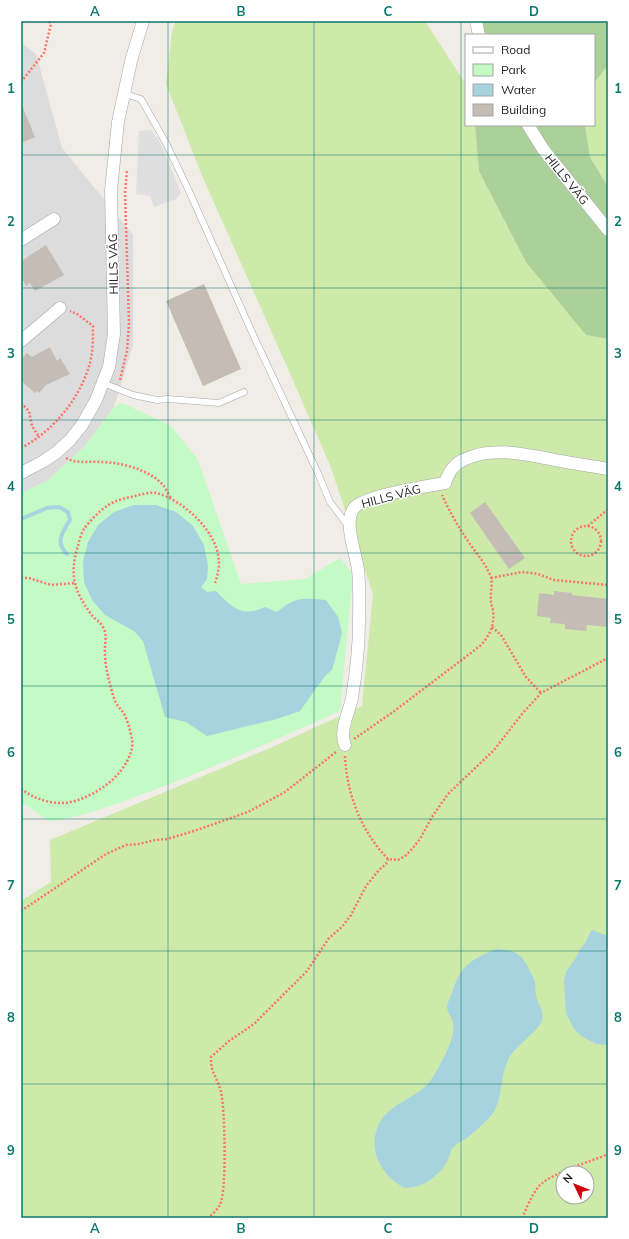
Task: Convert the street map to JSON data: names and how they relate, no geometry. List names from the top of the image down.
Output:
{
  "streets": {
    "street": ["HILLS VÄG"]
  },
  "legend": [
    "Road",
    "Park",
    "Water",
    "Building"
  ],
  "north": "top left",
  "grid": {
    "columns": [
      "A",
      "B",
      "C",
      "D"
    ],
    "rows": [
      "1",
      "2",
      "3",
      "4",
      "5",
      "6",
      "7",
      "8",
      "9"
    ]
  }
}
